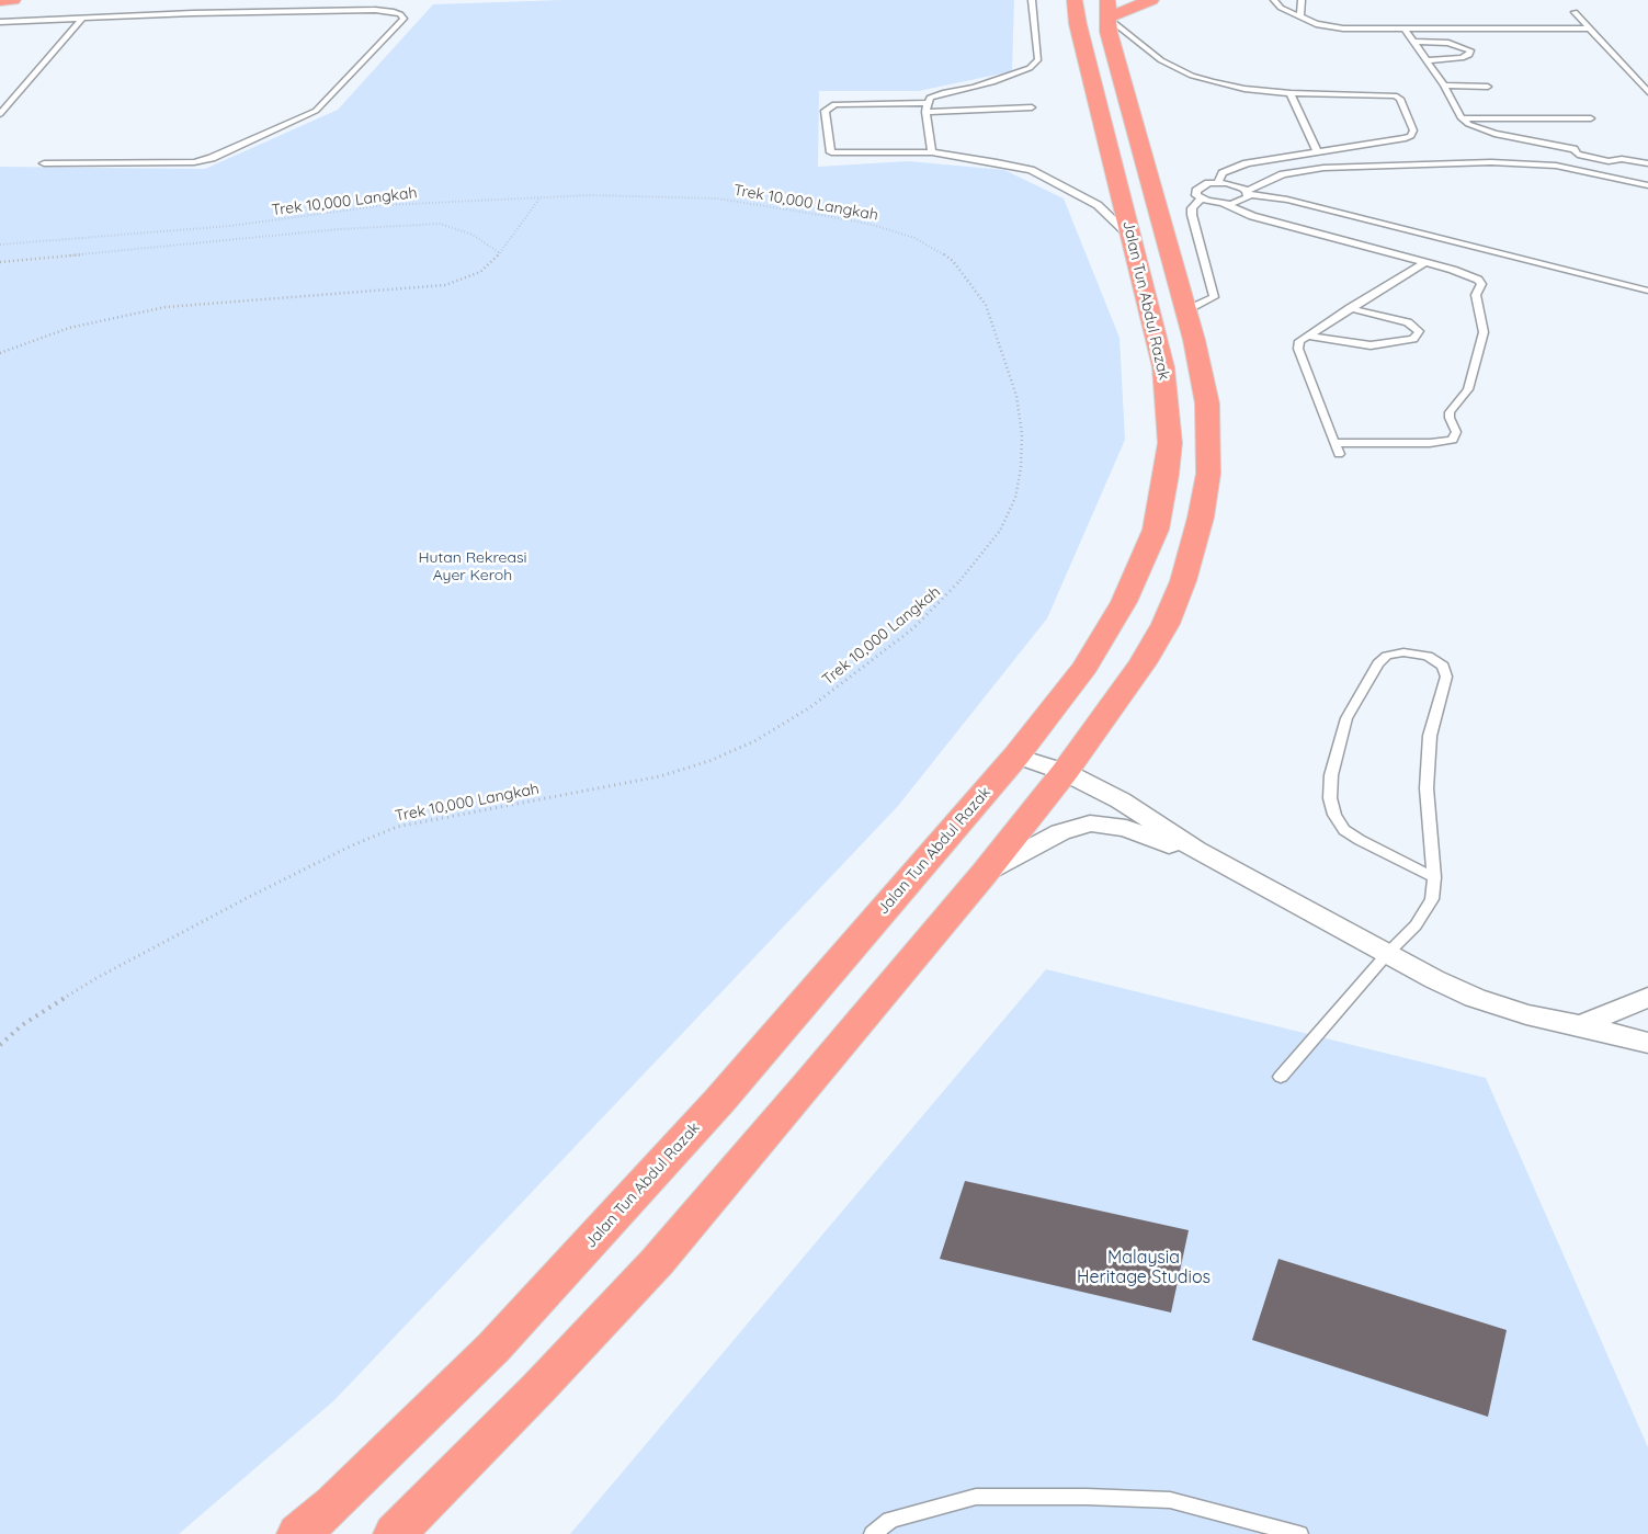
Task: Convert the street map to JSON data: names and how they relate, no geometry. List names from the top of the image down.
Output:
{
  "streets": {
    "highway": ["Jalan Tun Abdul Razak"],
    "path": ["Trek 10,000 Langkah"]
  },
  "parks": ["Hutan Rekreasi Ayer Keroh", "Malaysia Heritage Studios"]
}
